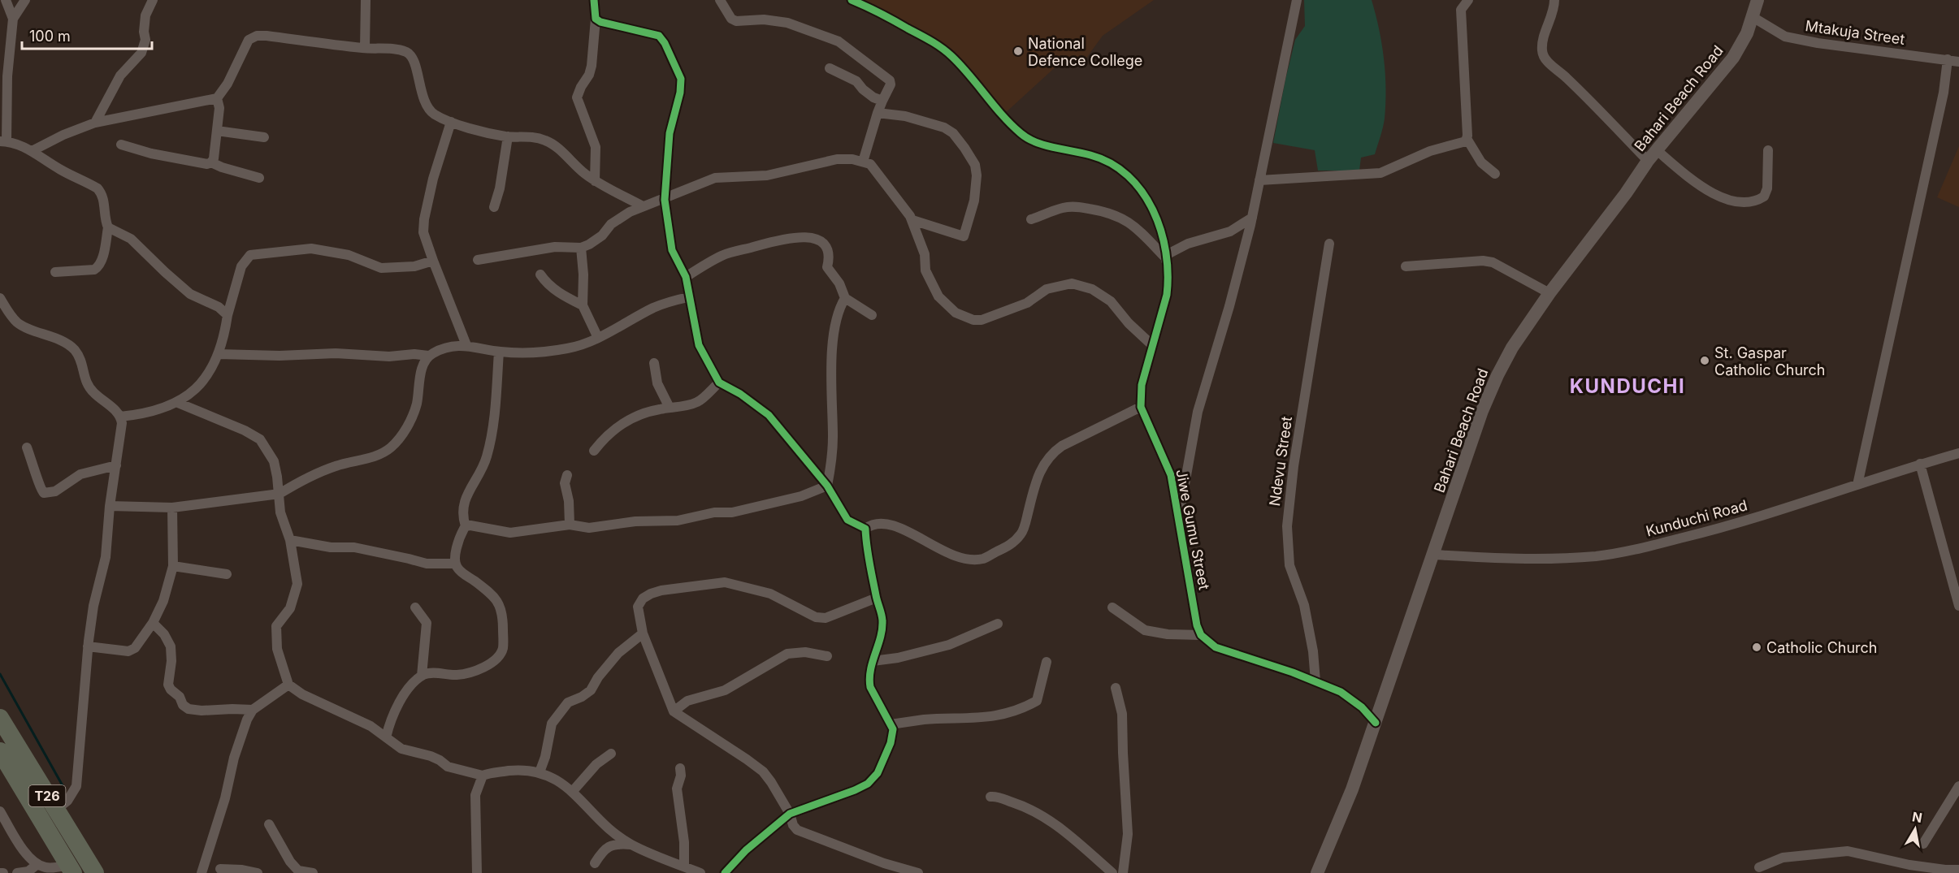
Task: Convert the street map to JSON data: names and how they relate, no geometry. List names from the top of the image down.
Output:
{
  "streets": {
    "highway": ["T26"],
    "street": [
      "Mtakuja Street",
      "Bahari Beach Road",
      "Ndevu Street",
      "Kunduchi Road",
      "Jiwe Gumu Street"
    ]
  },
  "crossings": [
    ["Mtakuja Street", "Bahari Beach Road"],
    ["Bahari Beach Road", "Kunduchi Road"]
  ],
  "districts": ["KUNDUCHI"],
  "places": ["National Defence College", "St. Gaspar Catholic Church", "Catholic Church"],
  "scale_bar": "100 m",
  "north": "top"
}
